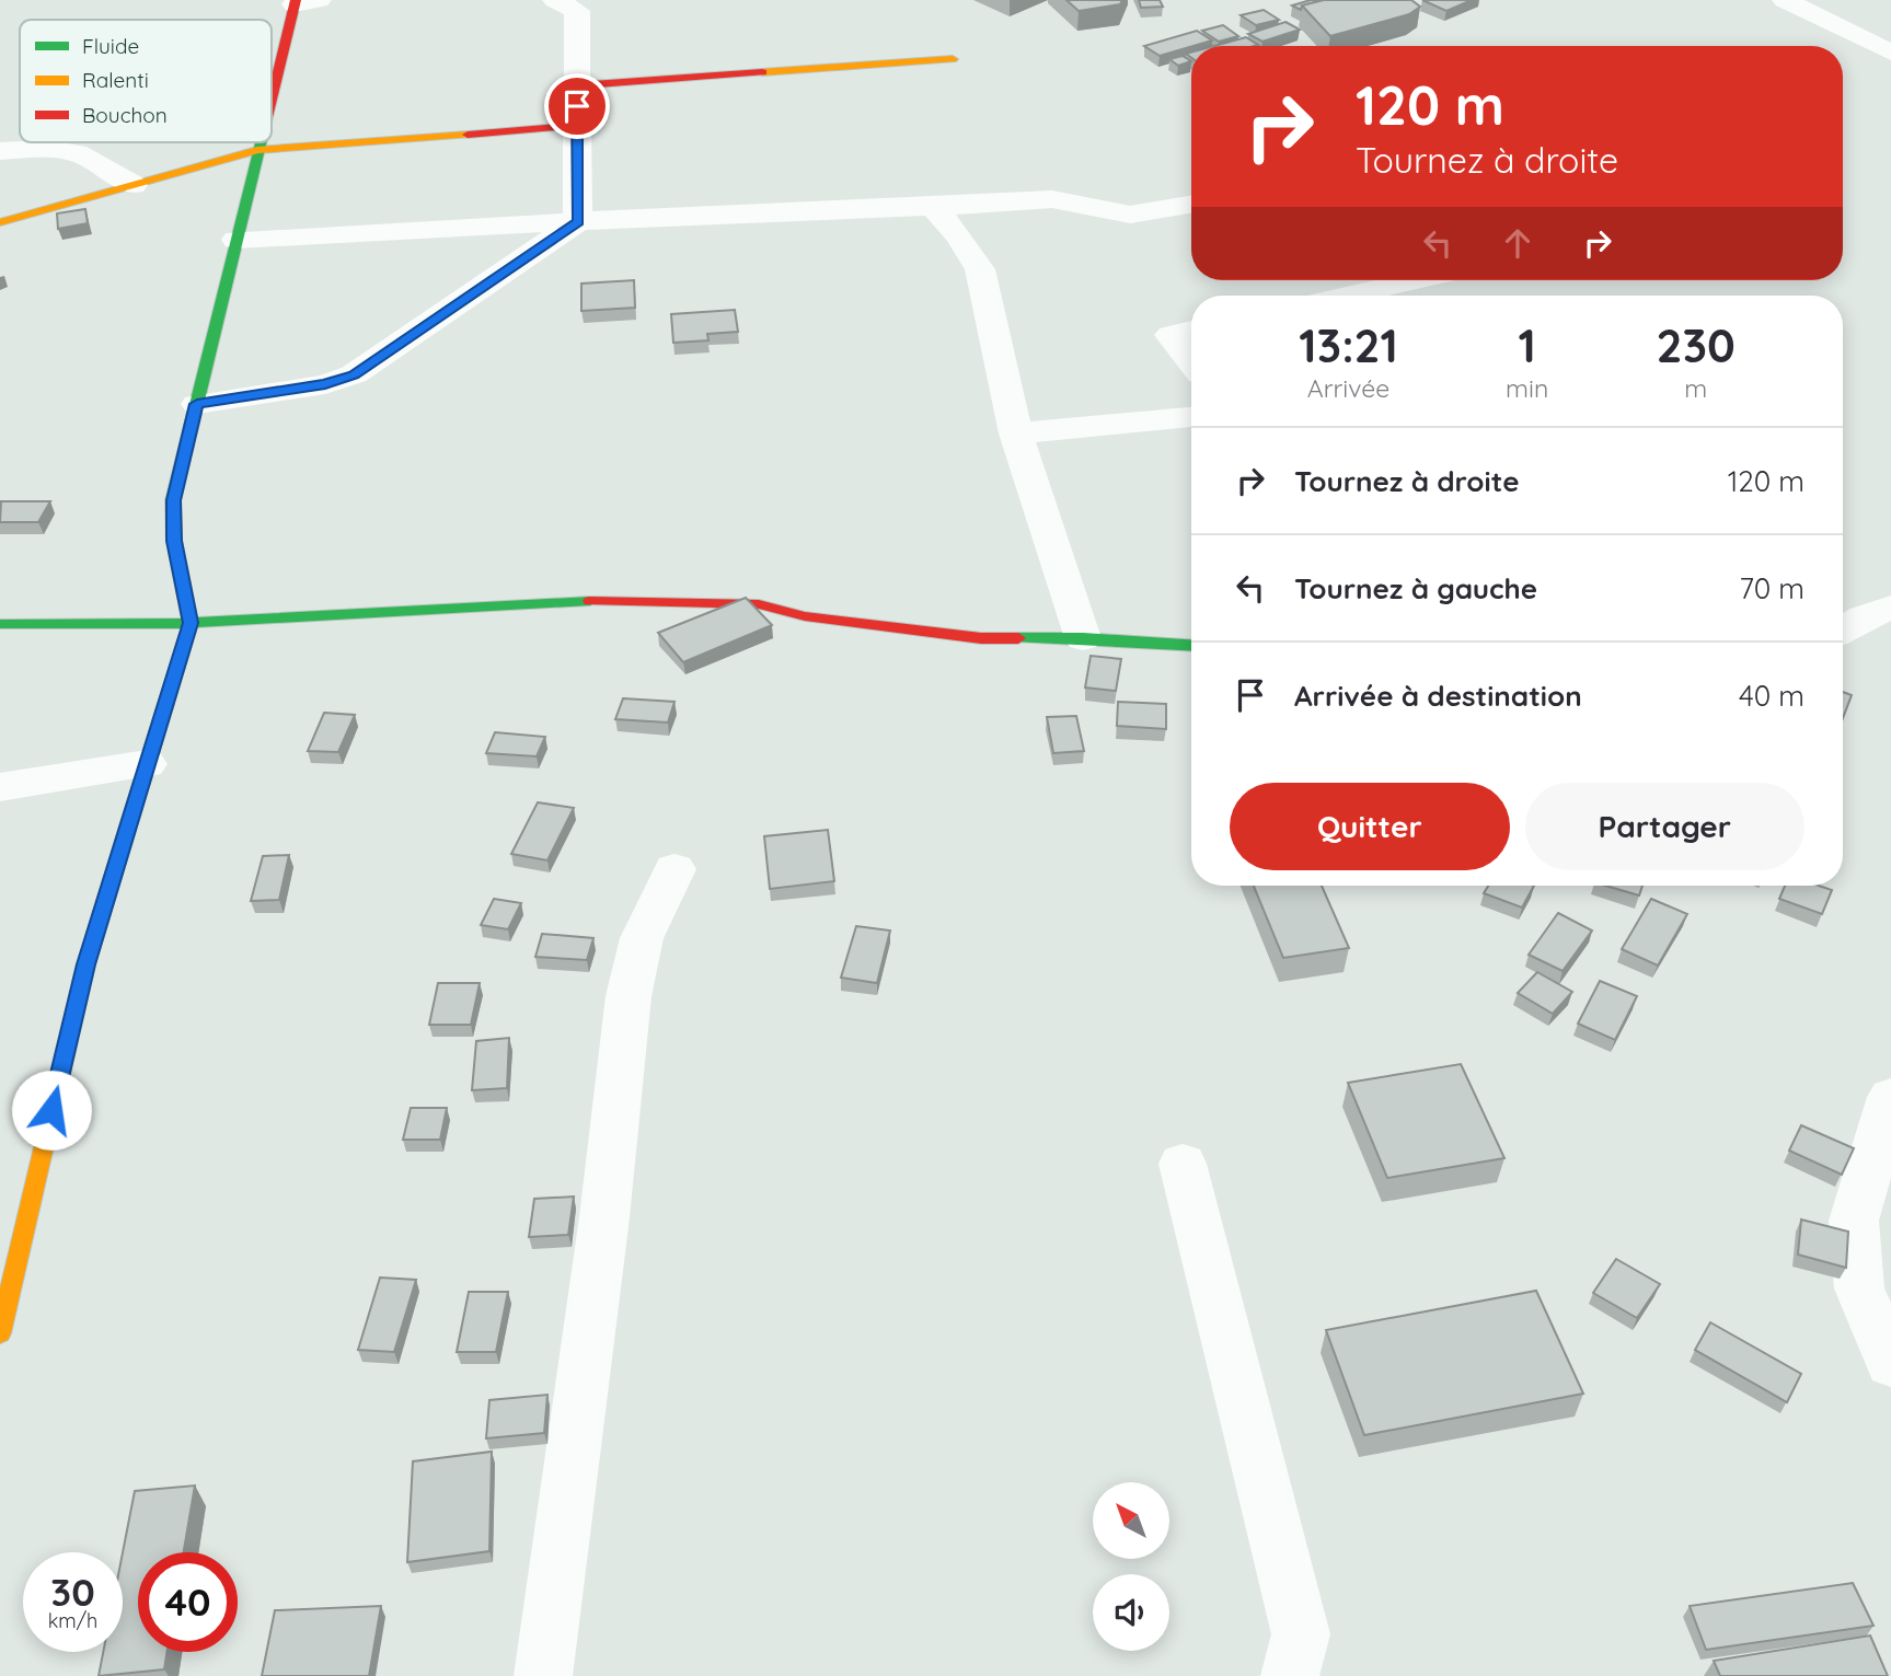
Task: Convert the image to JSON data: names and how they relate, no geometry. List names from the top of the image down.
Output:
{
  "legend": ["Fluide", "Ralenti", "Bouchon"],
  "north": "top left",
  "page": {
    "turn": ["120 m", "Tournez à droite"],
    "eta": [
      "13:21",
      "Arrivée",
      "1",
      "min",
      "230",
      "m"
    ],
    "list": [
      {
        "name": "Tournez à droite",
        "value": "120 m"
      },
      {
        "name": "Tournez à gauche",
        "value": "70 m"
      },
      {
        "name": "Arrivée à destination",
        "value": "40 m"
      }
    ],
    "buttons": ["Quitter", "Partager"],
    "speed": "30 km/h",
    "limit": "40"
  }
}
